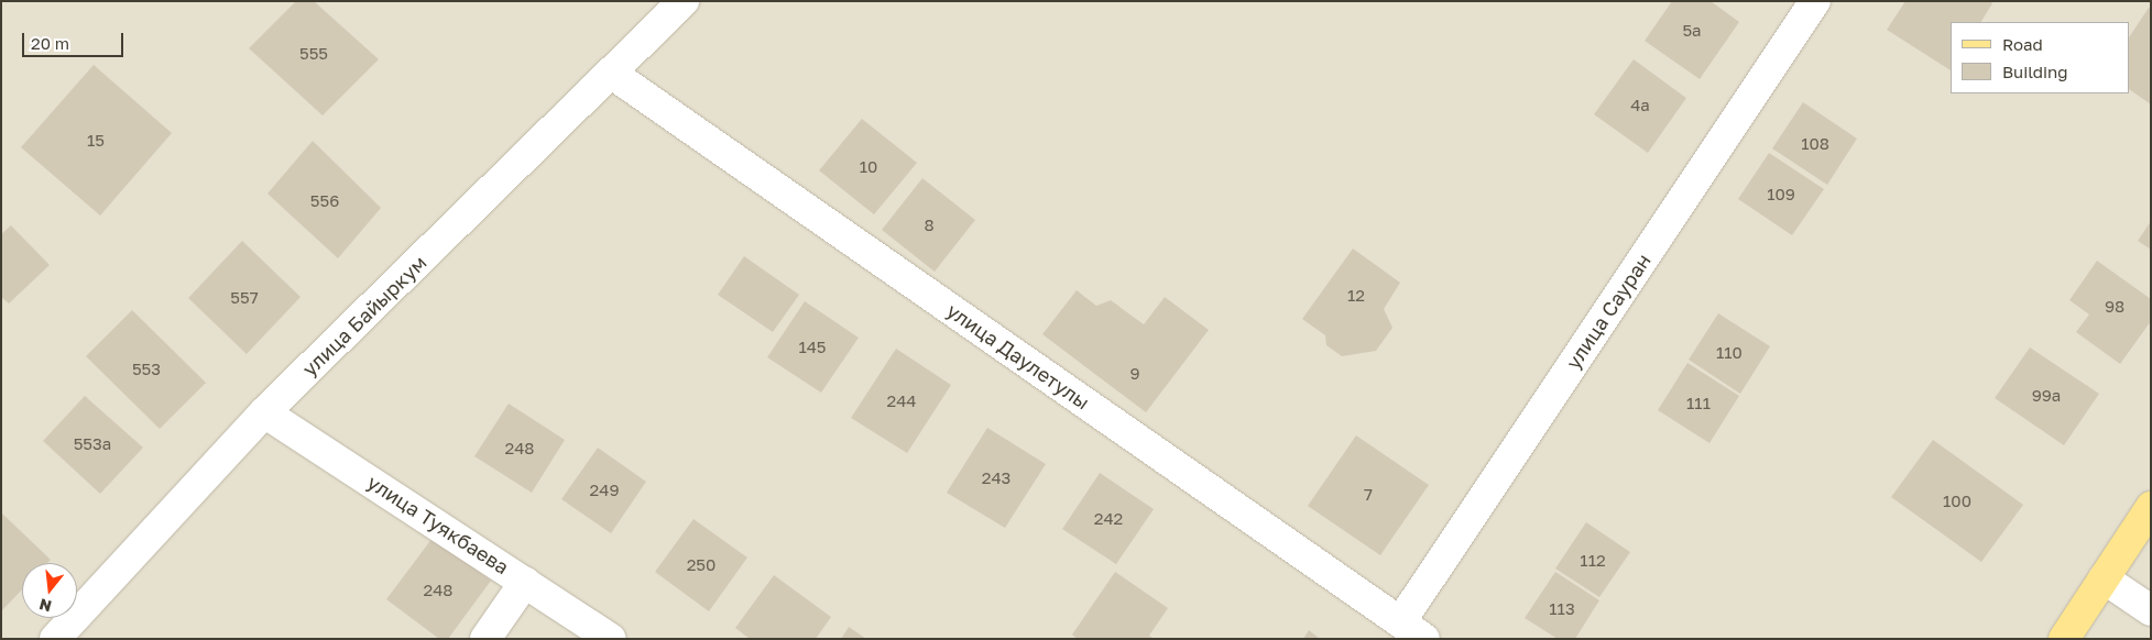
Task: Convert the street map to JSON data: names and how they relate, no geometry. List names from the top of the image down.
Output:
{
  "streets": {
    "street": [
      "улица Сауран",
      "улица Байыркум",
      "улица Даулетулы",
      "улица Туякбаева"
    ]
  },
  "crossings": [
    ["улица Сауран", "улица Даулетулы"],
    ["улица Байыркум", "улица Даулетулы"],
    ["улица Байыркум", "улица Туякбаева"]
  ],
  "house_numbers": [
    "5а",
    "555",
    "4а",
    "15",
    "108",
    "10",
    "109",
    "556",
    "8",
    "12",
    "557",
    "98",
    "145",
    "110",
    "553",
    "9",
    "99а",
    "244",
    "111",
    "553а",
    "248",
    "243",
    "249",
    "7",
    "100",
    "242",
    "112",
    "250",
    "248",
    "113"
  ],
  "legend": ["Road", "Building"],
  "scale_bar": "20 m",
  "north": "bottom"
}
